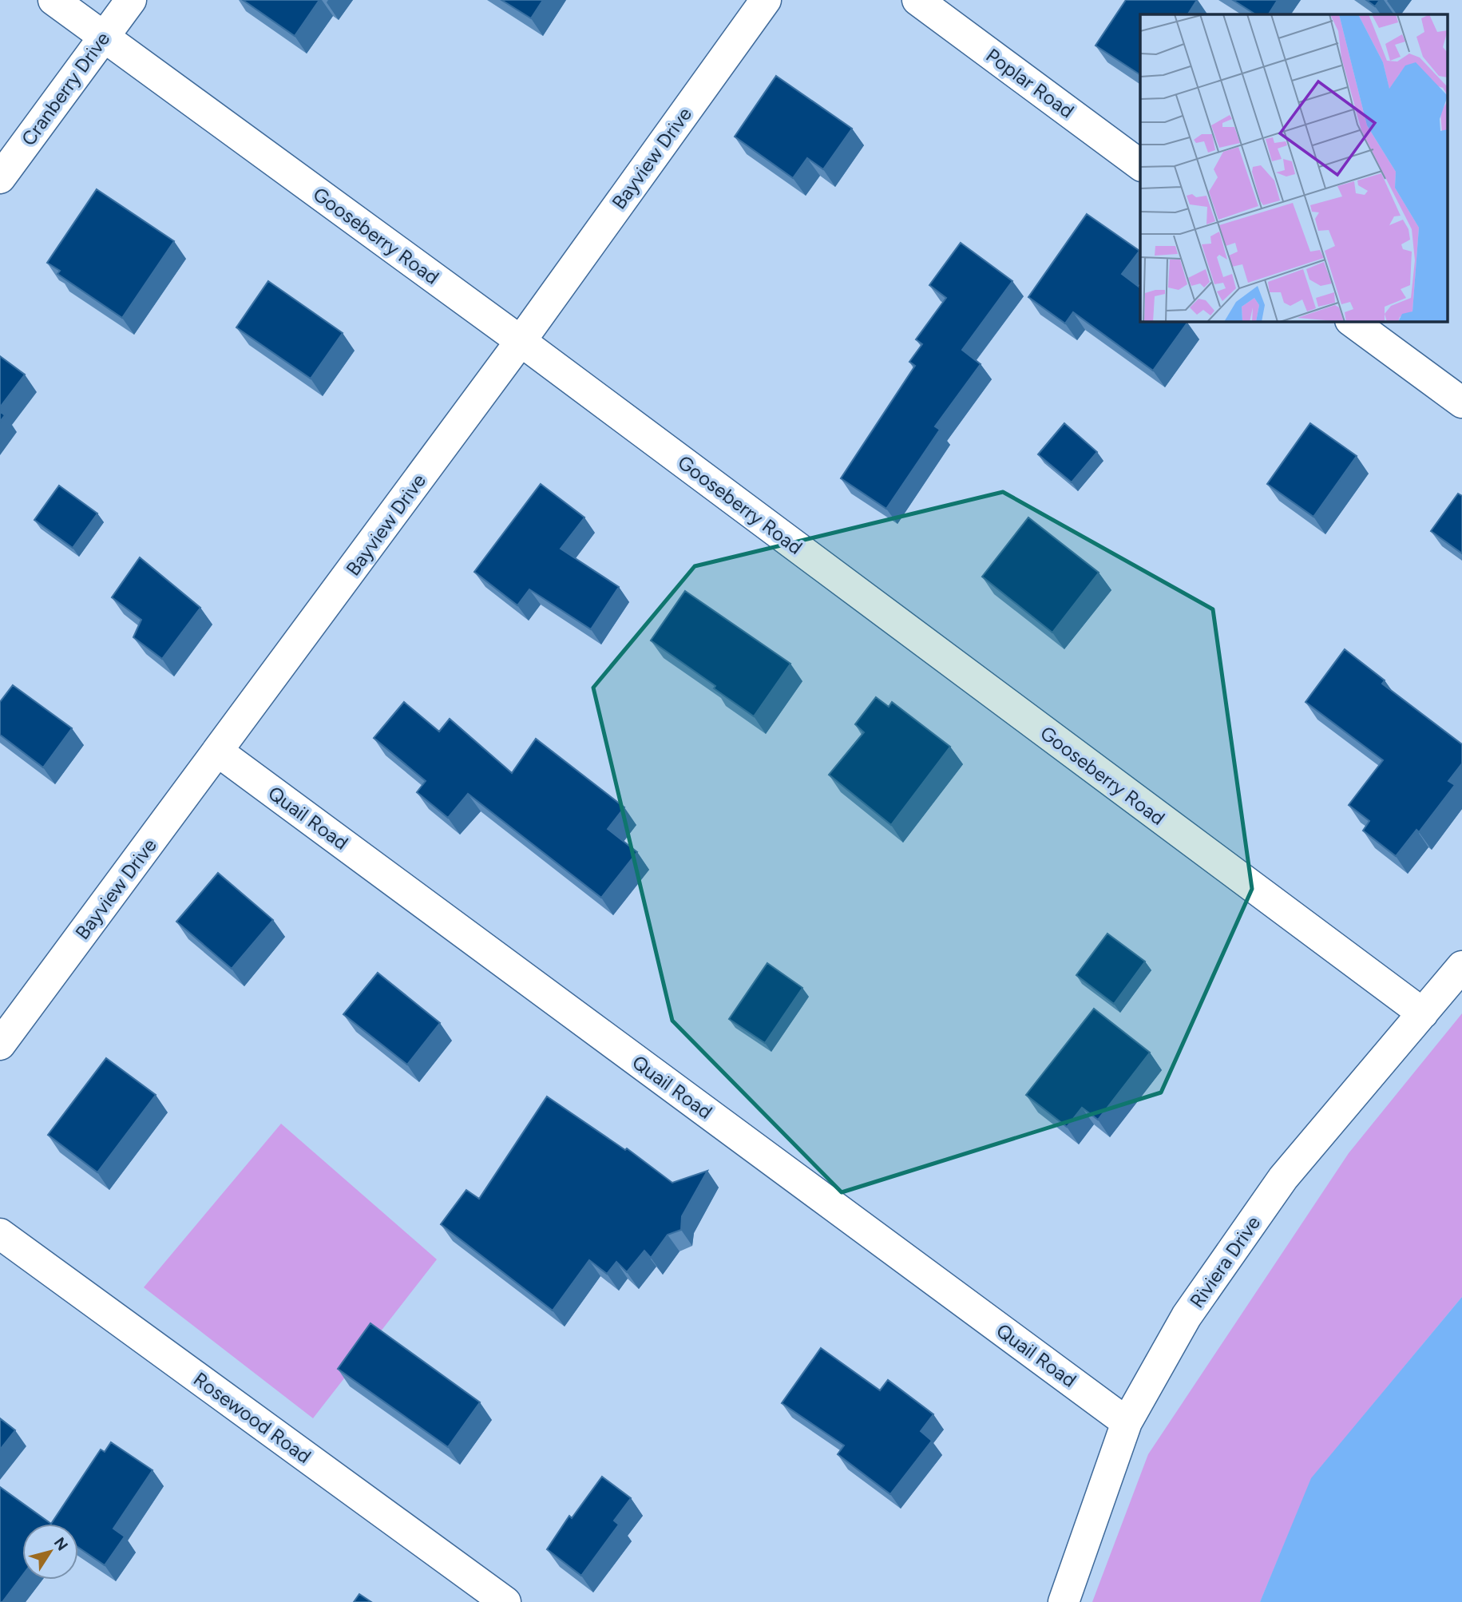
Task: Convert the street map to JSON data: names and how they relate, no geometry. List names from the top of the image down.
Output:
{
  "streets": {
    "street": [
      "Poplar Road",
      "Cranberry Drive",
      "Bayview Drive",
      "Gooseberry Road",
      "Quail Road",
      "Riviera Drive",
      "Rosewood Road"
    ]
  },
  "crossings": [
    ["Cranberry Drive", "Gooseberry Road"],
    ["Bayview Drive", "Gooseberry Road"],
    ["Bayview Drive", "Quail Road"],
    ["Gooseberry Road", "Riviera Drive"],
    ["Quail Road", "Riviera Drive"]
  ],
  "north": "top right"
}
